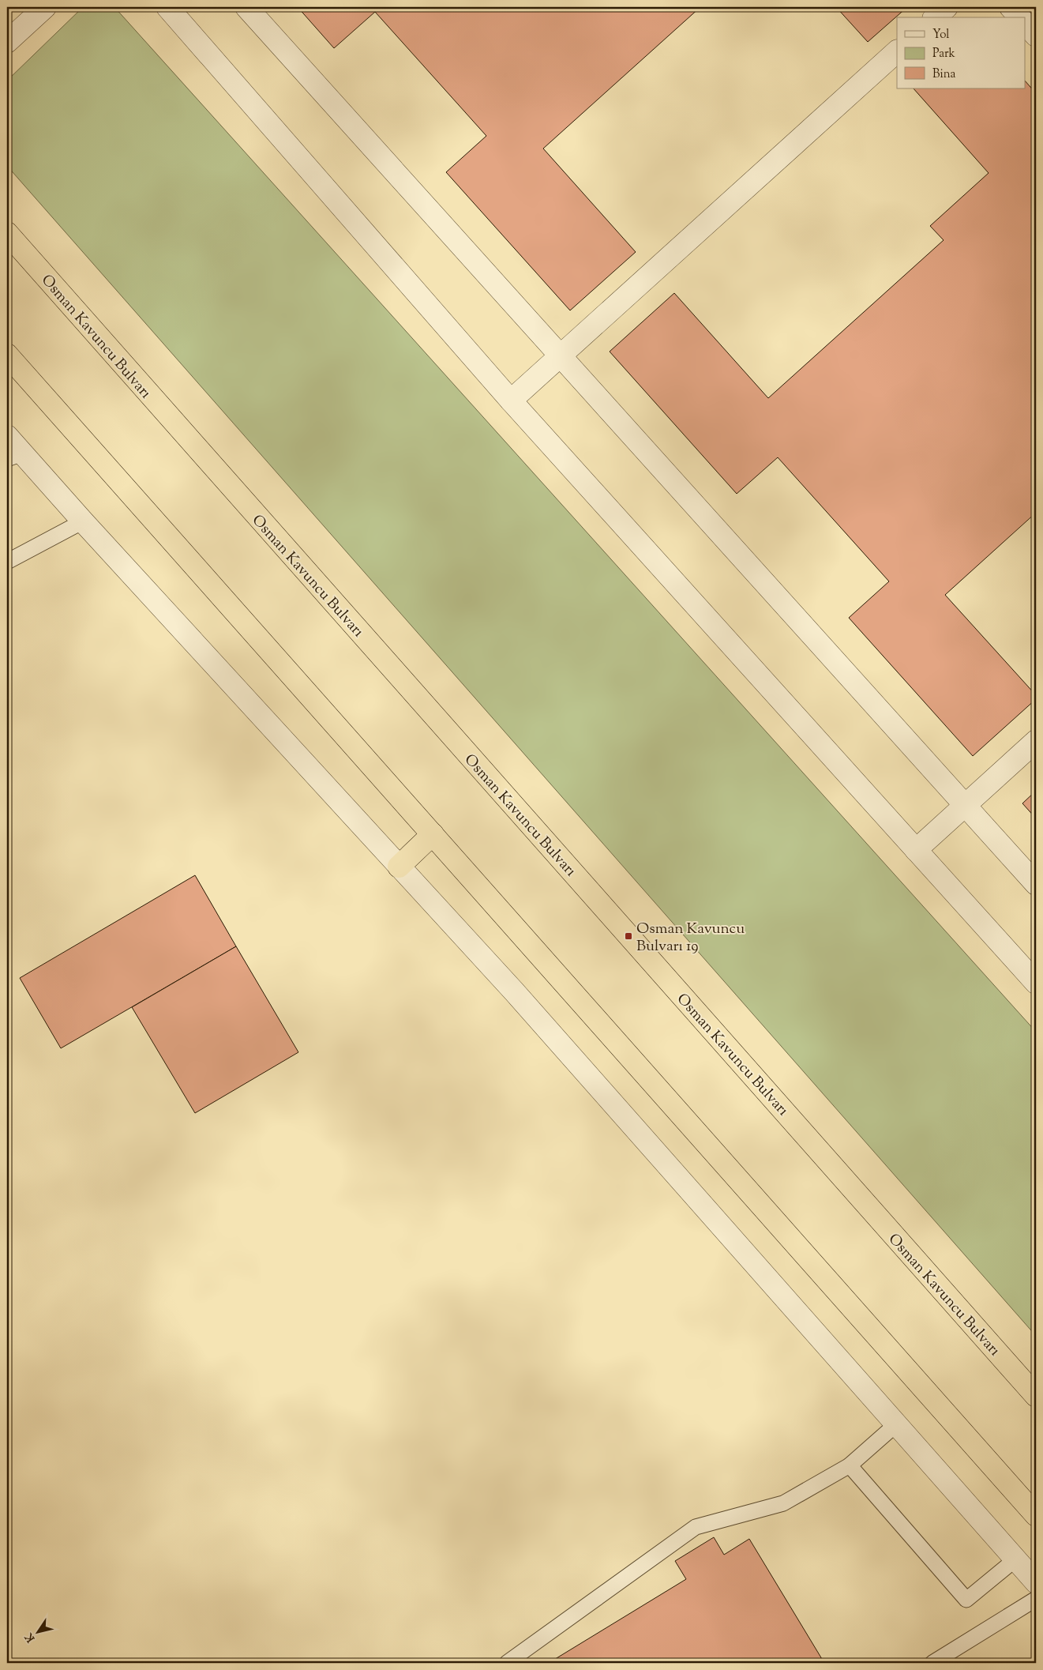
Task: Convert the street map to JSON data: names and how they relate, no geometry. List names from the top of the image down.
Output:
{
  "streets": {
    "highway": ["Osman Kavuncu Bulvarı"]
  },
  "places": {
    "transit": ["Osman Kavuncu Bulvarı 19"]
  },
  "legend": ["Yol", "Park", "Bina"],
  "north": "bottom left"
}
